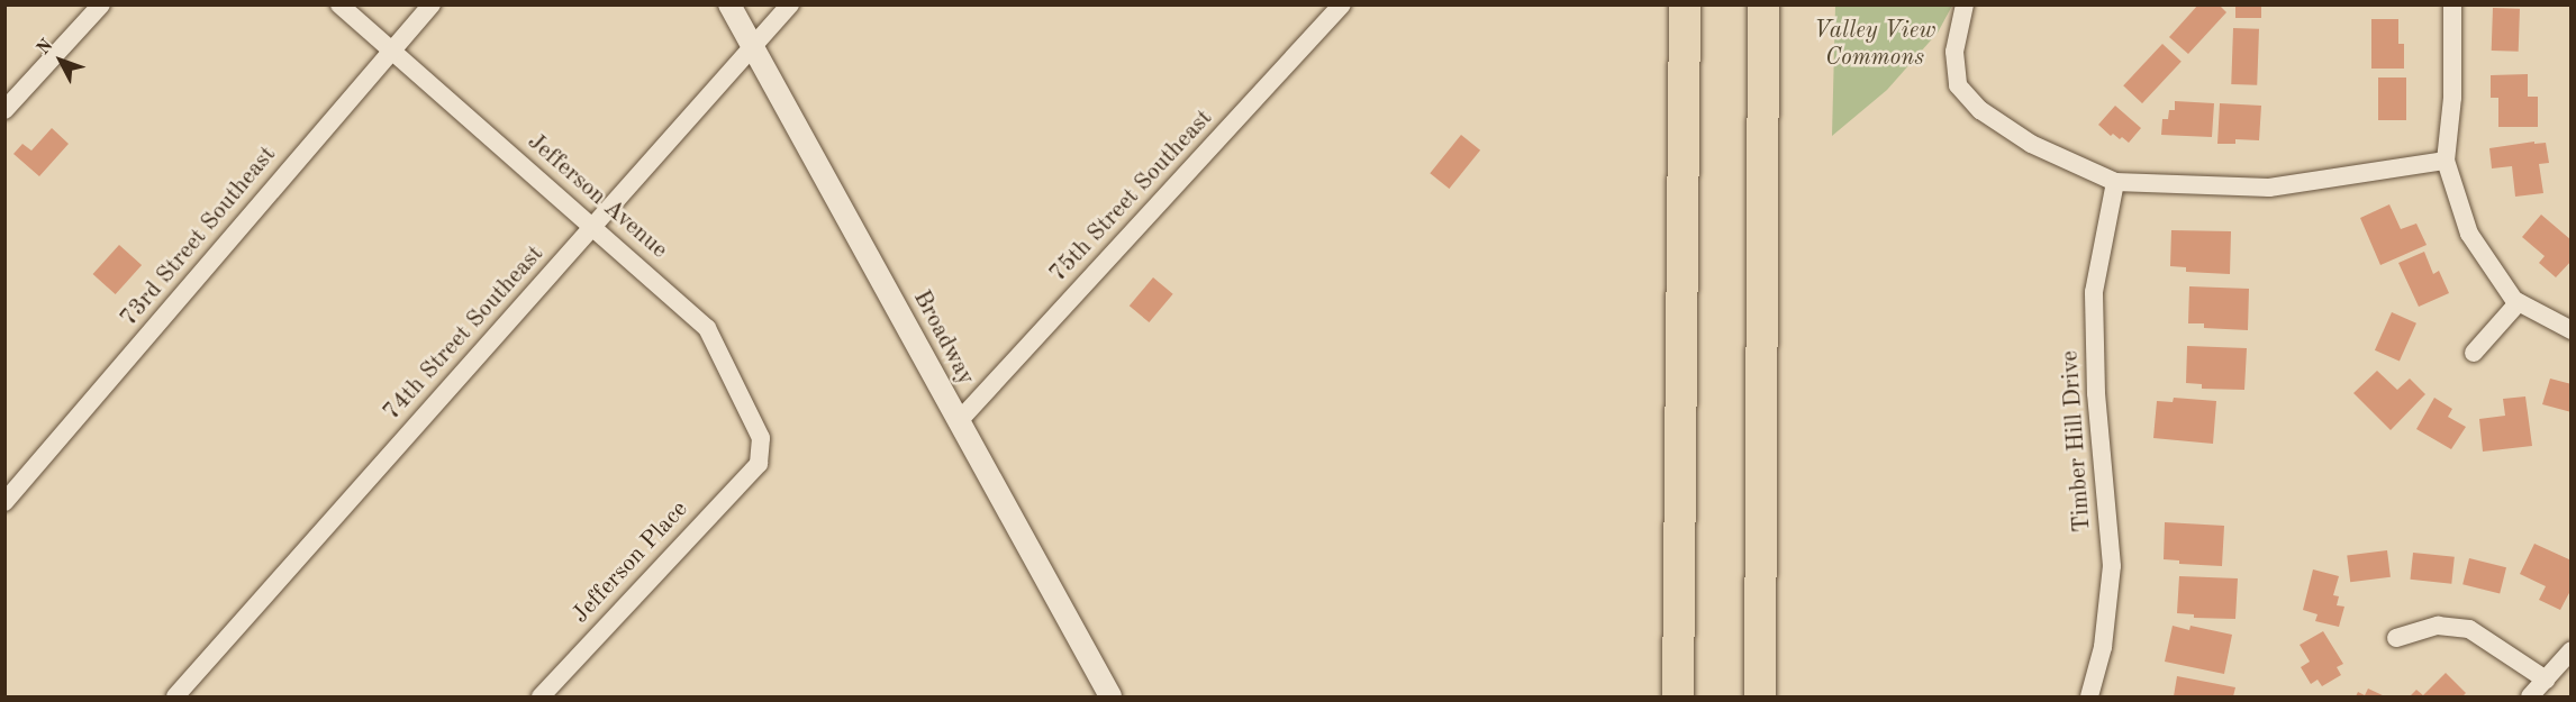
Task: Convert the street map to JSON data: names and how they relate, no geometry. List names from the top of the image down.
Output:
{
  "streets": {
    "street": [
      "Jefferson Avenue",
      "75th Street Southeast",
      "73rd Street Southeast",
      "74th Street Southeast",
      "Broadway",
      "Timber Hill Drive",
      "Jefferson Place"
    ]
  },
  "crossings": [
    ["Jefferson Avenue", "73rd Street Southeast"],
    ["Jefferson Avenue", "74th Street Southeast"],
    ["Jefferson Avenue", "Jefferson Place"],
    ["75th Street Southeast", "Broadway"],
    ["74th Street Southeast", "Broadway"]
  ],
  "parks": ["Valley View Commons"],
  "north": "top left"
}
